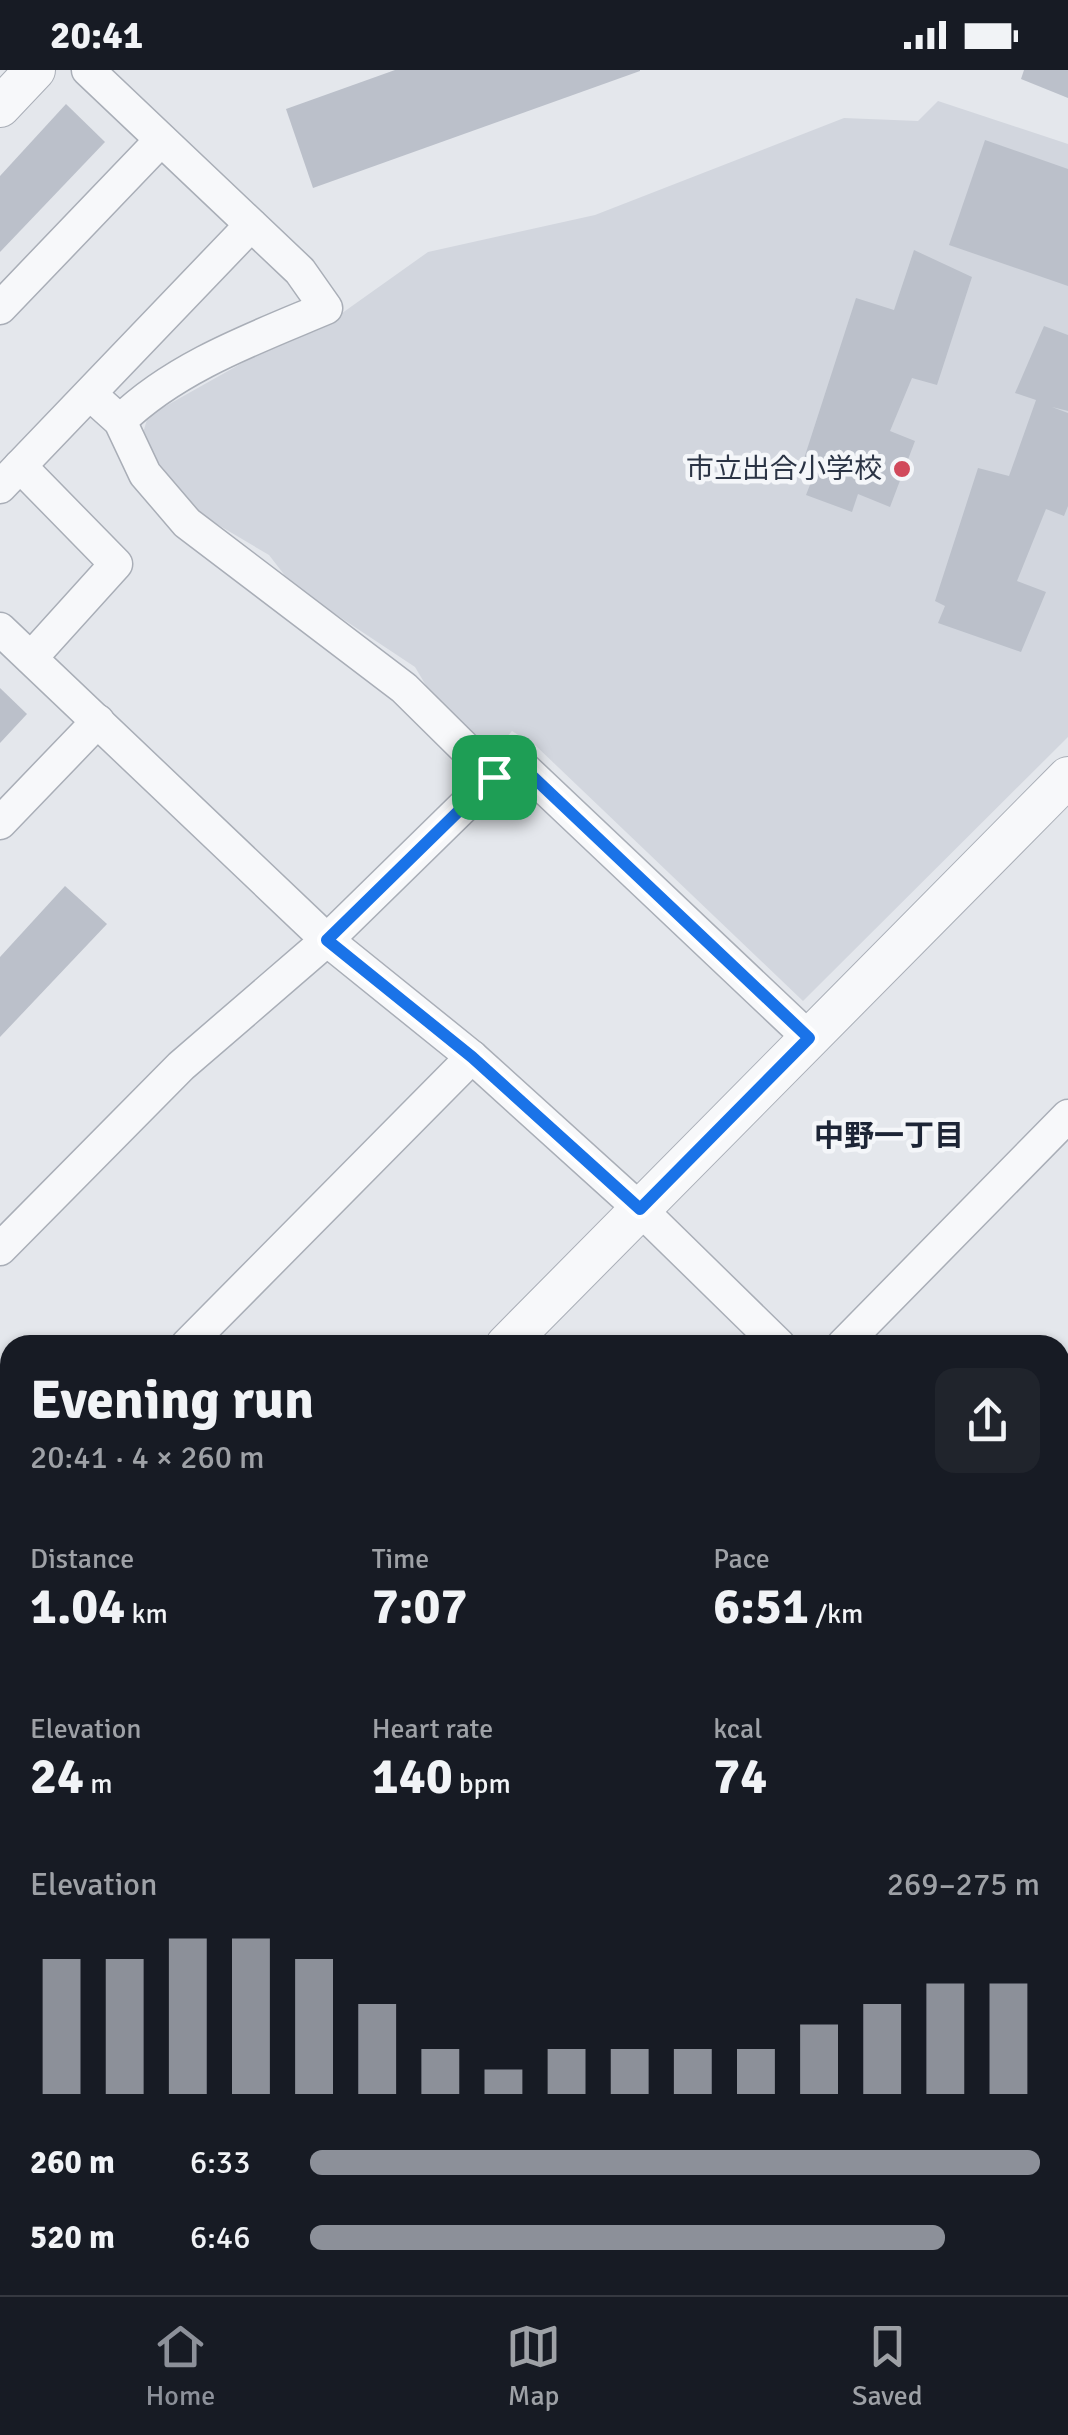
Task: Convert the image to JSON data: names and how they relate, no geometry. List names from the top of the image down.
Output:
{
  "districts": ["中野一丁目"],
  "places": ["市立出合小学校"],
  "page": {
    "status": "20:41",
    "heading": ["Evening run", "20:41 · 4 × 260 m"],
    "stats": [
      ["Distance", "1.04 km"],
      ["Time", "7:07"],
      ["Pace", "6:51 /km"],
      ["Elevation", "24 m"],
      ["Heart rate", "140 bpm"],
      ["kcal", "74"]
    ],
    "chart": ["Elevation", "269–275 m"],
    "list": [
      {
        "name": "260 m",
        "note": "6:33"
      },
      {
        "name": "520 m",
        "note": "6:46"
      }
    ],
    "tabs": ["Home", "Map", "Saved"]
  }
}
